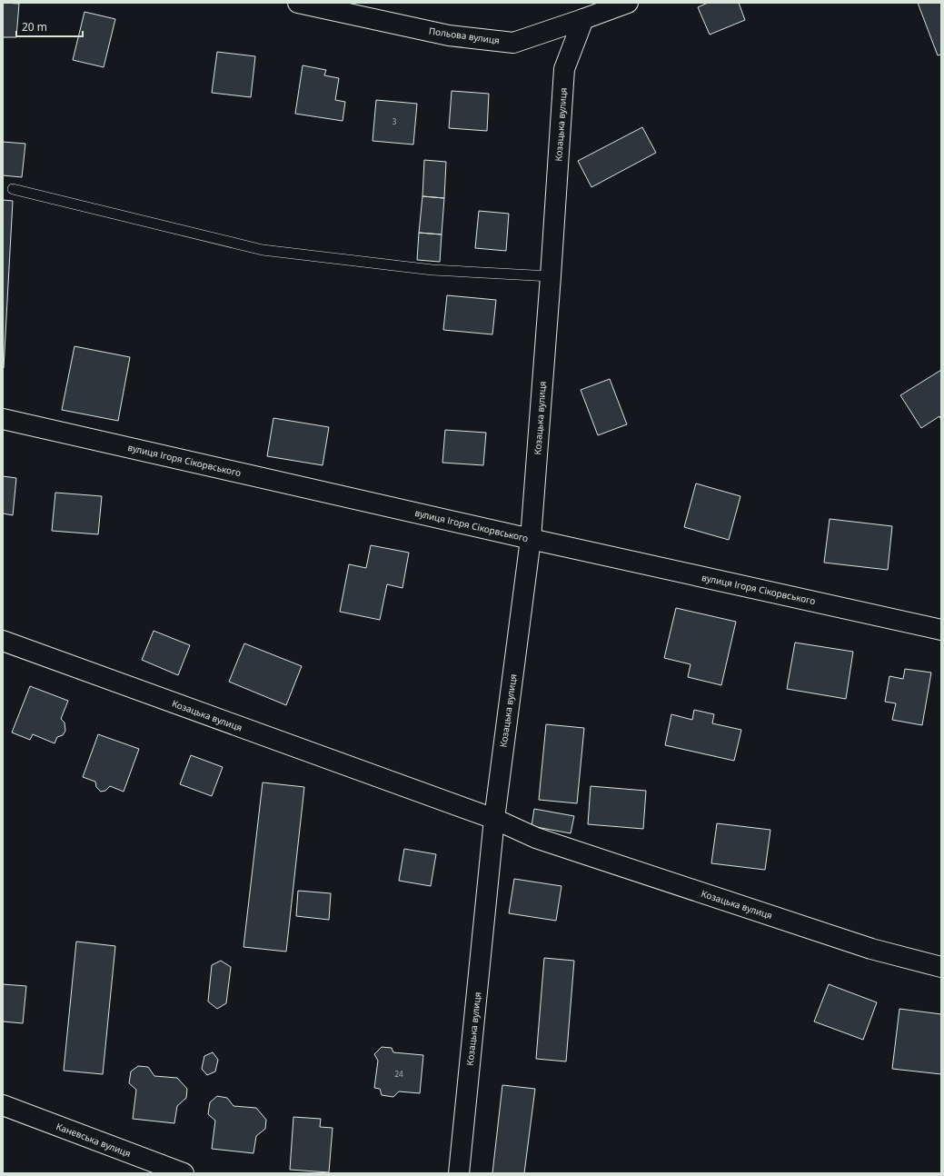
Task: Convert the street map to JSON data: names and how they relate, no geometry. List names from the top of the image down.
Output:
{
  "streets": {
    "street": [
      "Польова вулиця",
      "Козацька вулиця",
      "вулиця Ігоря Сікорвського",
      "Каневська вулиця"
    ]
  },
  "crossings": [
    ["Польова вулиця", "Козацька вулиця"],
    ["Козацька вулиця", "вулиця Ігоря Сікорвського"]
  ],
  "house_numbers": ["3", "24"],
  "scale_bar": "20 m"
}
